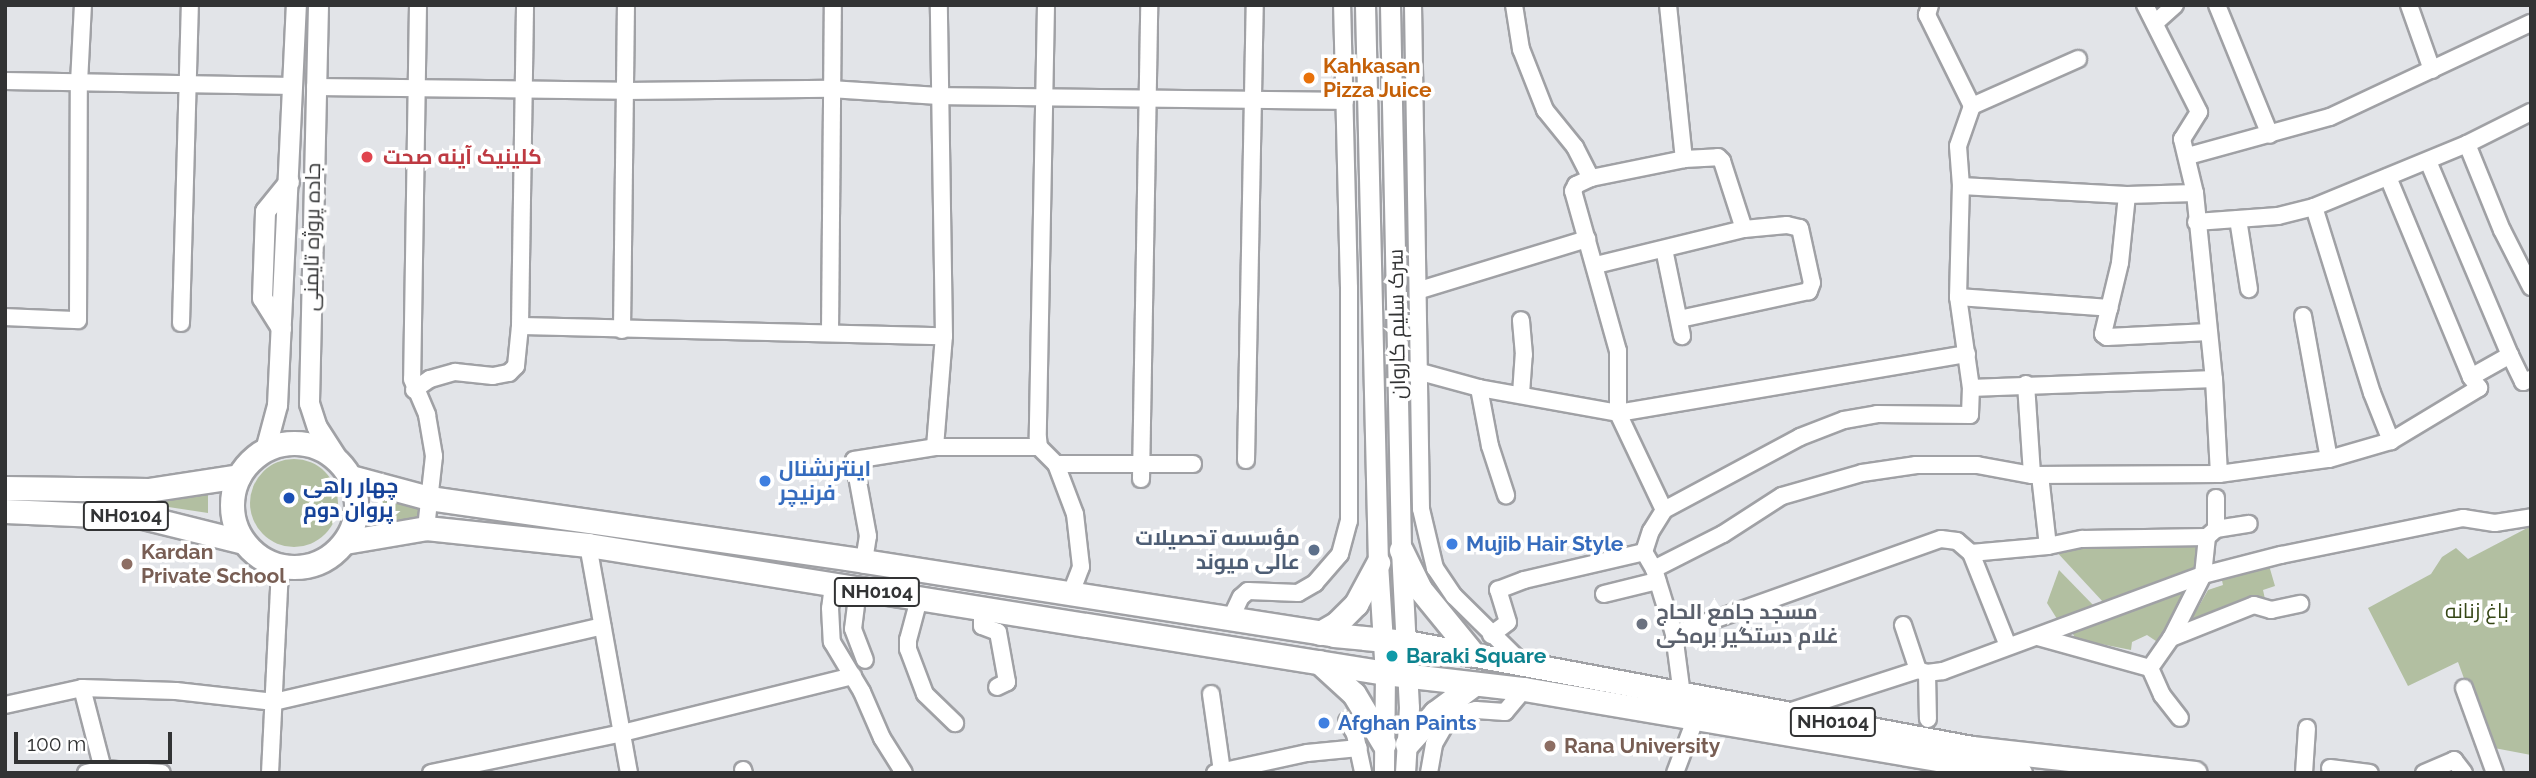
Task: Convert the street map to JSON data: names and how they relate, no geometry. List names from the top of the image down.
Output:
{
  "streets": {
    "highway": ["NH0104"],
    "main road": ["جاده پروژه تایمنی", "سرک سلیم کاروان"]
  },
  "crossings": [
    ["جاده پروژه تایمنی", "NH0104"],
    ["سرک سلیم کاروان", "NH0104"]
  ],
  "parks": ["باغ زنانه"],
  "places": [
    "Kahkasan Pizza Juice",
    "کلینیک آینه صحت",
    "اینترنشنال فرنیچر",
    "چهار راهی پروان دوم",
    "Mujib Hair Style",
    "مؤسسه تحصیلات عالی میوند",
    "Kardan Private School",
    "مسجد جامع الحاج غلام دستگیر بره‌کی",
    "Baraki Square",
    "Afghan Paints",
    "Rana University"
  ],
  "scale_bar": "100 m"
}
